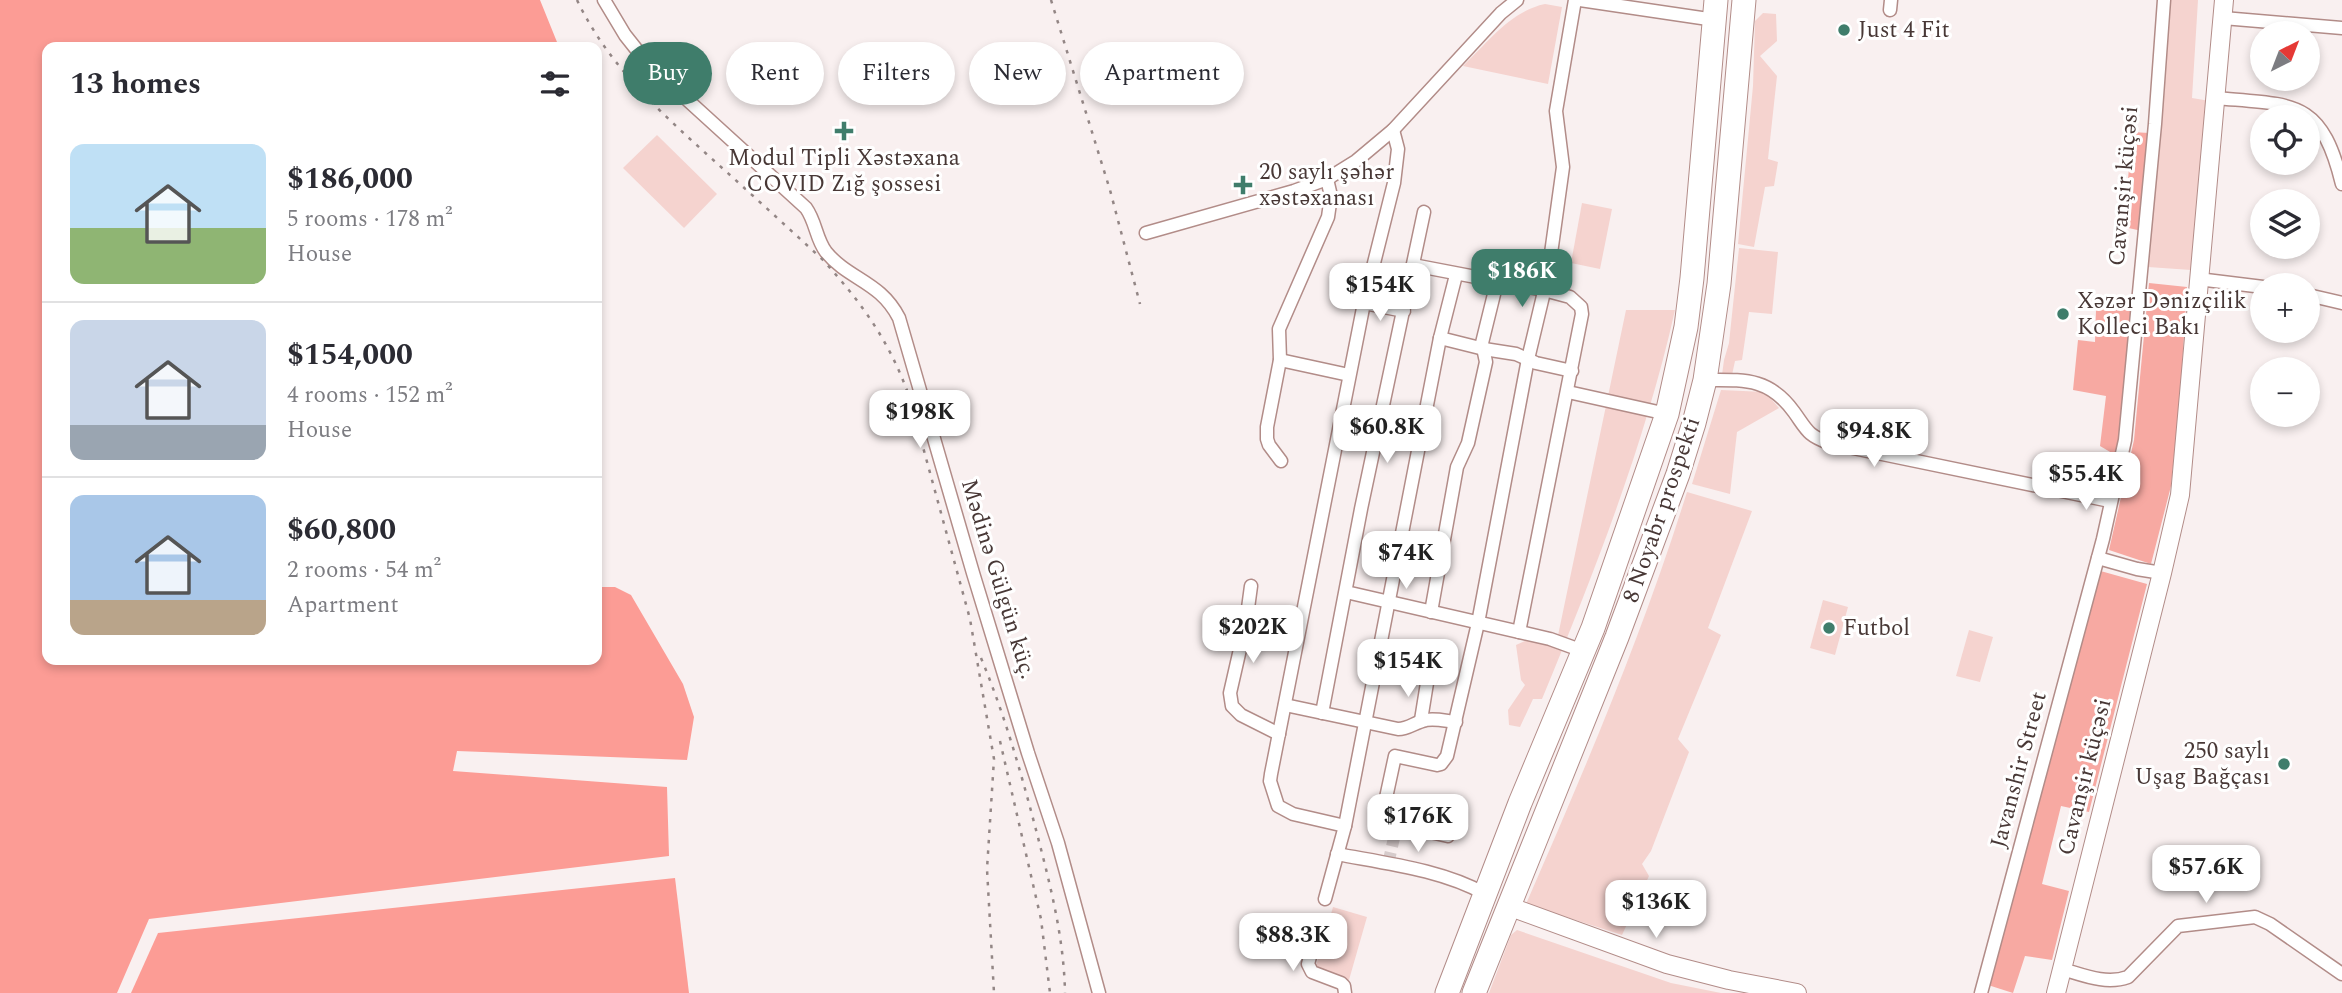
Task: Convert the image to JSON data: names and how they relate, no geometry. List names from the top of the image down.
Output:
{
  "streets": {
    "highway": ["8 Noyabr prospekti"],
    "street": ["Cavanşir küçəsi", "Mədinə Gülgün küç.", "Javanshir Street"]
  },
  "crossings": [
    ["Cavanşir küçəsi", "Javanshir Street"]
  ],
  "places": {
    "other": [
      "Just 4 Fit",
      "Xəzər Dənizçilik Kolleci Bakı",
      "Futbol",
      "250 saylı Uşag Bağçası"
    ],
    "health": ["Modul Tipli Xəstəxana COVID Zığ şossesi", "20 saylı şəhər xəstəxanası"]
  },
  "north": "top right",
  "page": {
    "map_buttons": ["+", "−"],
    "chip": [
      "Buy",
      "Rent",
      "Filters",
      "New",
      "Apartment"
    ],
    "heading": "13 homes",
    "list": [
      {
        "name": "$186,000",
        "note": "5 rooms · 178 m² · House"
      },
      {
        "name": "$154,000",
        "note": "4 rooms · 152 m² · House"
      },
      {
        "name": "$60,800",
        "note": "2 rooms · 54 m² · Apartment"
      }
    ],
    "price": [
      "$186K",
      "$154K",
      "$198K",
      "$60.8K",
      "$94.8K",
      "$55.4K",
      "$74K",
      "$202K",
      "$154K",
      "$176K",
      "$57.6K",
      "$136K",
      "$88.3K"
    ]
  }
}
